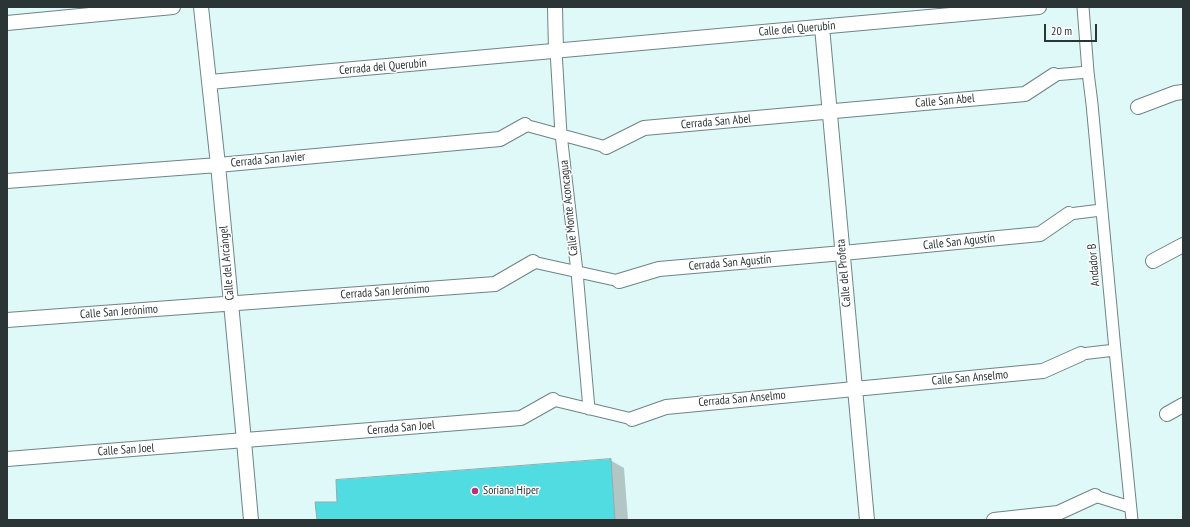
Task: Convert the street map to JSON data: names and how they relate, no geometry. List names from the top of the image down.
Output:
{
  "streets": {
    "street": [
      "Calle del Querubín",
      "Cerrada del Querubín",
      "Calle San Abel",
      "Cerrada San Abel",
      "Cerrada San Javier",
      "Calle Monte Aconcagua",
      "Calle San Agustín",
      "Calle del Arcángel",
      "Cerrada San Agustín",
      "Andador B",
      "Calle del Profeta",
      "Cerrada San Jerónimo",
      "Calle San Jerónimo",
      "Calle San Anselmo",
      "Cerrada San Anselmo",
      "Cerrada San Joel",
      "Calle San Joel"
    ]
  },
  "crossings": [
    ["Calle del Querubín", "Cerrada del Querubín"],
    ["Calle del Querubín", "Calle Monte Aconcagua"],
    ["Calle del Querubín", "Calle del Profeta"],
    ["Cerrada del Querubín", "Calle Monte Aconcagua"],
    ["Cerrada del Querubín", "Calle del Arcángel"],
    ["Calle San Abel", "Cerrada San Abel"],
    ["Calle San Abel", "Calle del Profeta"],
    ["Cerrada San Abel", "Calle del Profeta"],
    ["Cerrada San Javier", "Calle del Arcángel"],
    ["Calle San Agustín", "Cerrada San Agustín"],
    ["Calle San Agustín", "Calle del Profeta"],
    ["Calle del Arcángel", "Cerrada San Jerónimo"],
    ["Calle del Arcángel", "Calle San Jerónimo"],
    ["Calle del Arcángel", "Cerrada San Joel"],
    ["Calle del Arcángel", "Calle San Joel"],
    ["Cerrada San Agustín", "Calle del Profeta"],
    ["Calle del Profeta", "Calle San Anselmo"],
    ["Calle del Profeta", "Cerrada San Anselmo"],
    ["Cerrada San Jerónimo", "Calle San Jerónimo"],
    ["Calle San Anselmo", "Cerrada San Anselmo"],
    ["Cerrada San Joel", "Calle San Joel"]
  ],
  "places": ["Soriana Híper"],
  "scale_bar": "20 m"
}
